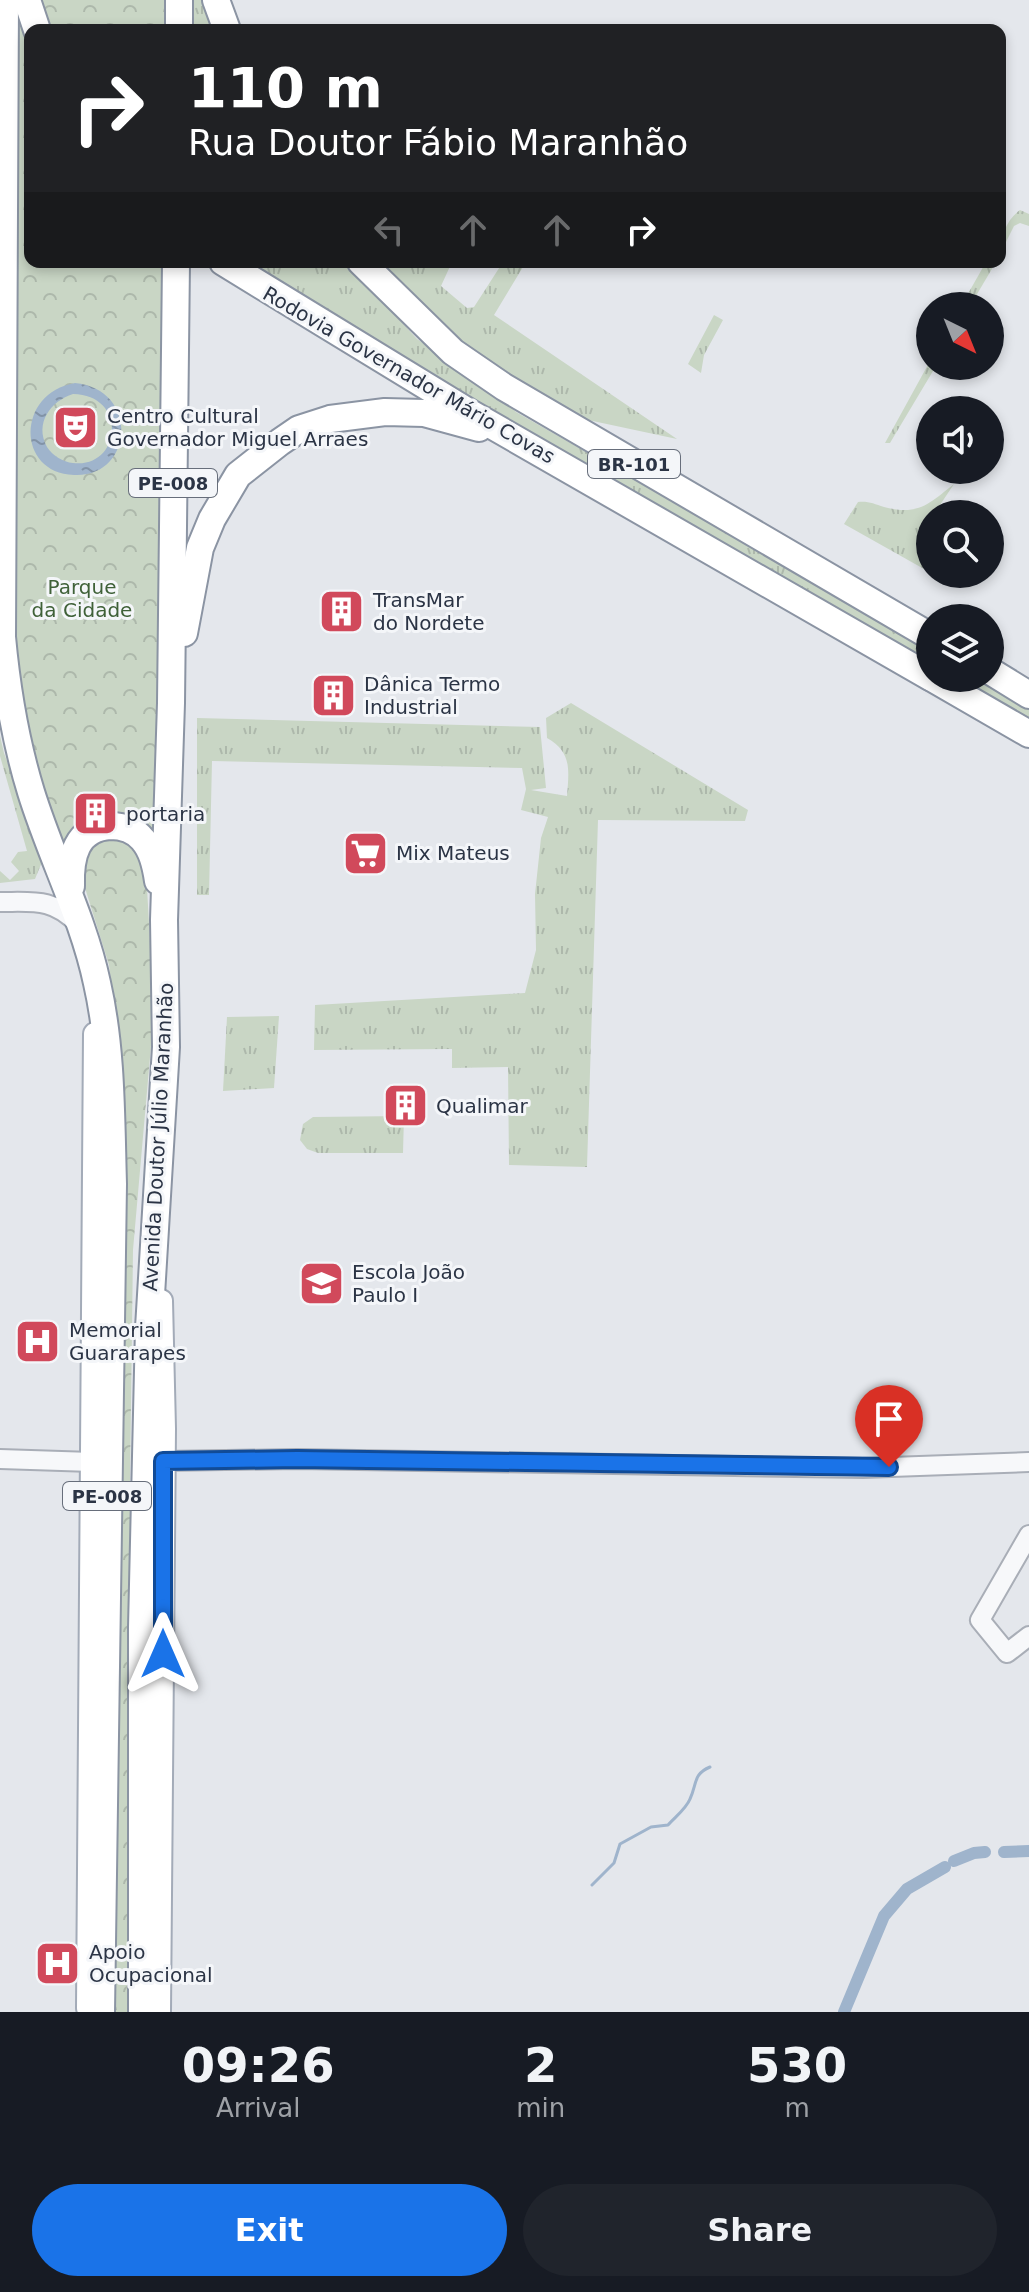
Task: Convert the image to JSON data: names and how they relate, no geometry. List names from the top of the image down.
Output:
{
  "streets": {
    "highway": [
      "Rodovia Governador Mário Covas",
      "BR-101",
      "PE-008",
      "Avenida Doutor Júlio Maranhão"
    ]
  },
  "parks": ["Parque da Cidade"],
  "places": {
    "theatre": ["Centro Cultural Governador Miguel Arraes"],
    "building": [
      "TransMar do Nordete",
      "Dânica Termo Industrial",
      "portaria",
      "Qualimar"
    ],
    "supermarket": ["Mix Mateus"],
    "school or university": ["Escola João Paulo I"],
    "hospital": ["Memorial Guararapes", "Apoio Ocupacional"]
  },
  "north": "bottom right",
  "page": {
    "turn": ["110 m", "Rua Doutor Fábio Maranhão"],
    "eta": [
      "09:26",
      "Arrival",
      "2",
      "min",
      "530",
      "m"
    ],
    "buttons": ["Exit", "Share"]
  }
}
